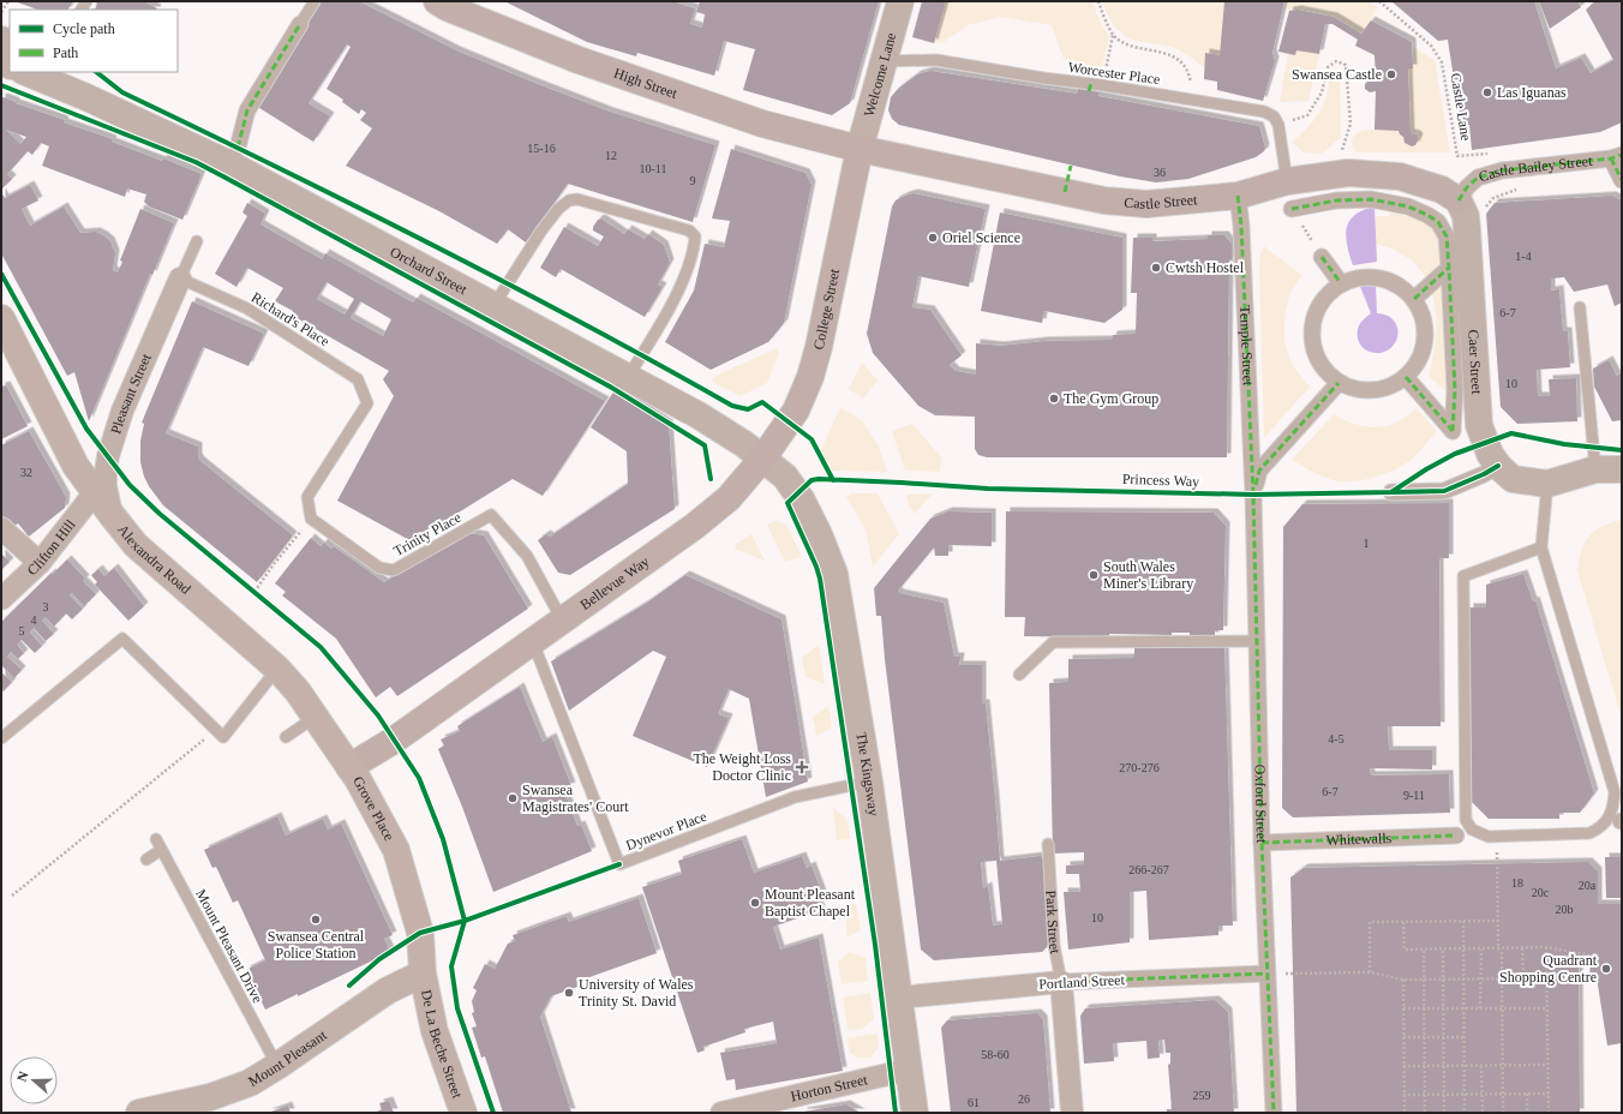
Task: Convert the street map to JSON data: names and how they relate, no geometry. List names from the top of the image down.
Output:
{
  "streets": {
    "main road": [
      "High Street",
      "Castle Street",
      "College Street",
      "Alexandra Road",
      "Bellevue Way",
      "Grove Place",
      "De La Beche Street"
    ],
    "street": [
      "Welcome Lane",
      "Castle Bailey Street",
      "Orchard Street",
      "Temple Street",
      "Caer Street",
      "Pleasant Street",
      "Clifton Hill",
      "The Kingsway",
      "Oxford Street",
      "Whitewalls",
      "Park Street",
      "Portland Street",
      "Mount Pleasant",
      "Horton Street"
    ],
    "lane": [
      "Worcester Place",
      "Richard's Place",
      "Trinity Place",
      "Dynevor Place",
      "Mount Pleasant Drive"
    ],
    "path": ["Castle Lane"],
    "cycle path": ["Princess Way"]
  },
  "crossings": [
    ["Worcester Place", "Welcome Lane"],
    ["Welcome Lane", "High Street"],
    ["Welcome Lane", "Castle Street"],
    ["Welcome Lane", "College Street"],
    ["High Street", "Castle Street"],
    ["High Street", "College Street"],
    ["Castle Bailey Street", "Castle Street"],
    ["Castle Bailey Street", "Caer Street"],
    ["Castle Street", "College Street"],
    ["Castle Street", "Temple Street"],
    ["Castle Street", "Caer Street"],
    ["Orchard Street", "College Street"],
    ["Orchard Street", "Bellevue Way"],
    ["Orchard Street", "The Kingsway"],
    ["College Street", "Bellevue Way"],
    ["College Street", "The Kingsway"],
    ["Richard's Place", "Pleasant Street"],
    ["Richard's Place", "Trinity Place"],
    ["Temple Street", "Oxford Street"],
    ["Pleasant Street", "Alexandra Road"],
    ["Trinity Place", "Bellevue Way"],
    ["Clifton Hill", "Alexandra Road"],
    ["Alexandra Road", "Grove Place"],
    ["Bellevue Way", "The Kingsway"],
    ["Bellevue Way", "Grove Place"],
    ["Bellevue Way", "Dynevor Place"],
    ["The Kingsway", "Dynevor Place"],
    ["The Kingsway", "Portland Street"],
    ["The Kingsway", "Horton Street"],
    ["Oxford Street", "Whitewalls"],
    ["Oxford Street", "Portland Street"],
    ["Grove Place", "De La Beche Street"],
    ["Grove Place", "Mount Pleasant"],
    ["Park Street", "Portland Street"],
    ["Mount Pleasant Drive", "Mount Pleasant"],
    ["De La Beche Street", "Mount Pleasant"]
  ],
  "places": {
    "other": [
      "Swansea Castle",
      "Las Iguanas",
      "Oriel Science",
      "Cwtsh Hostel",
      "The Gym Group",
      "South Wales Miner's Library",
      "Swansea Magistrates' Court",
      "Mount Pleasant Baptist Chapel",
      "Swansea Central Police Station",
      "Quadrant Shopping Centre",
      "University of Wales Trinity St. David"
    ],
    "health": ["The Weight Loss Doctor Clinic"]
  },
  "house_numbers": [
    "15-16",
    "12",
    "10-11",
    "36",
    "9",
    "1-4",
    "6-7",
    "10",
    "32",
    "1",
    "3",
    "4",
    "5",
    "4-5",
    "270-276",
    "6-7",
    "9-11",
    "266-267",
    "18",
    "20a",
    "20c",
    "20b",
    "10",
    "58-60",
    "259",
    "26",
    "61"
  ],
  "legend": ["Cycle path", "Path"],
  "north": "left"
}
